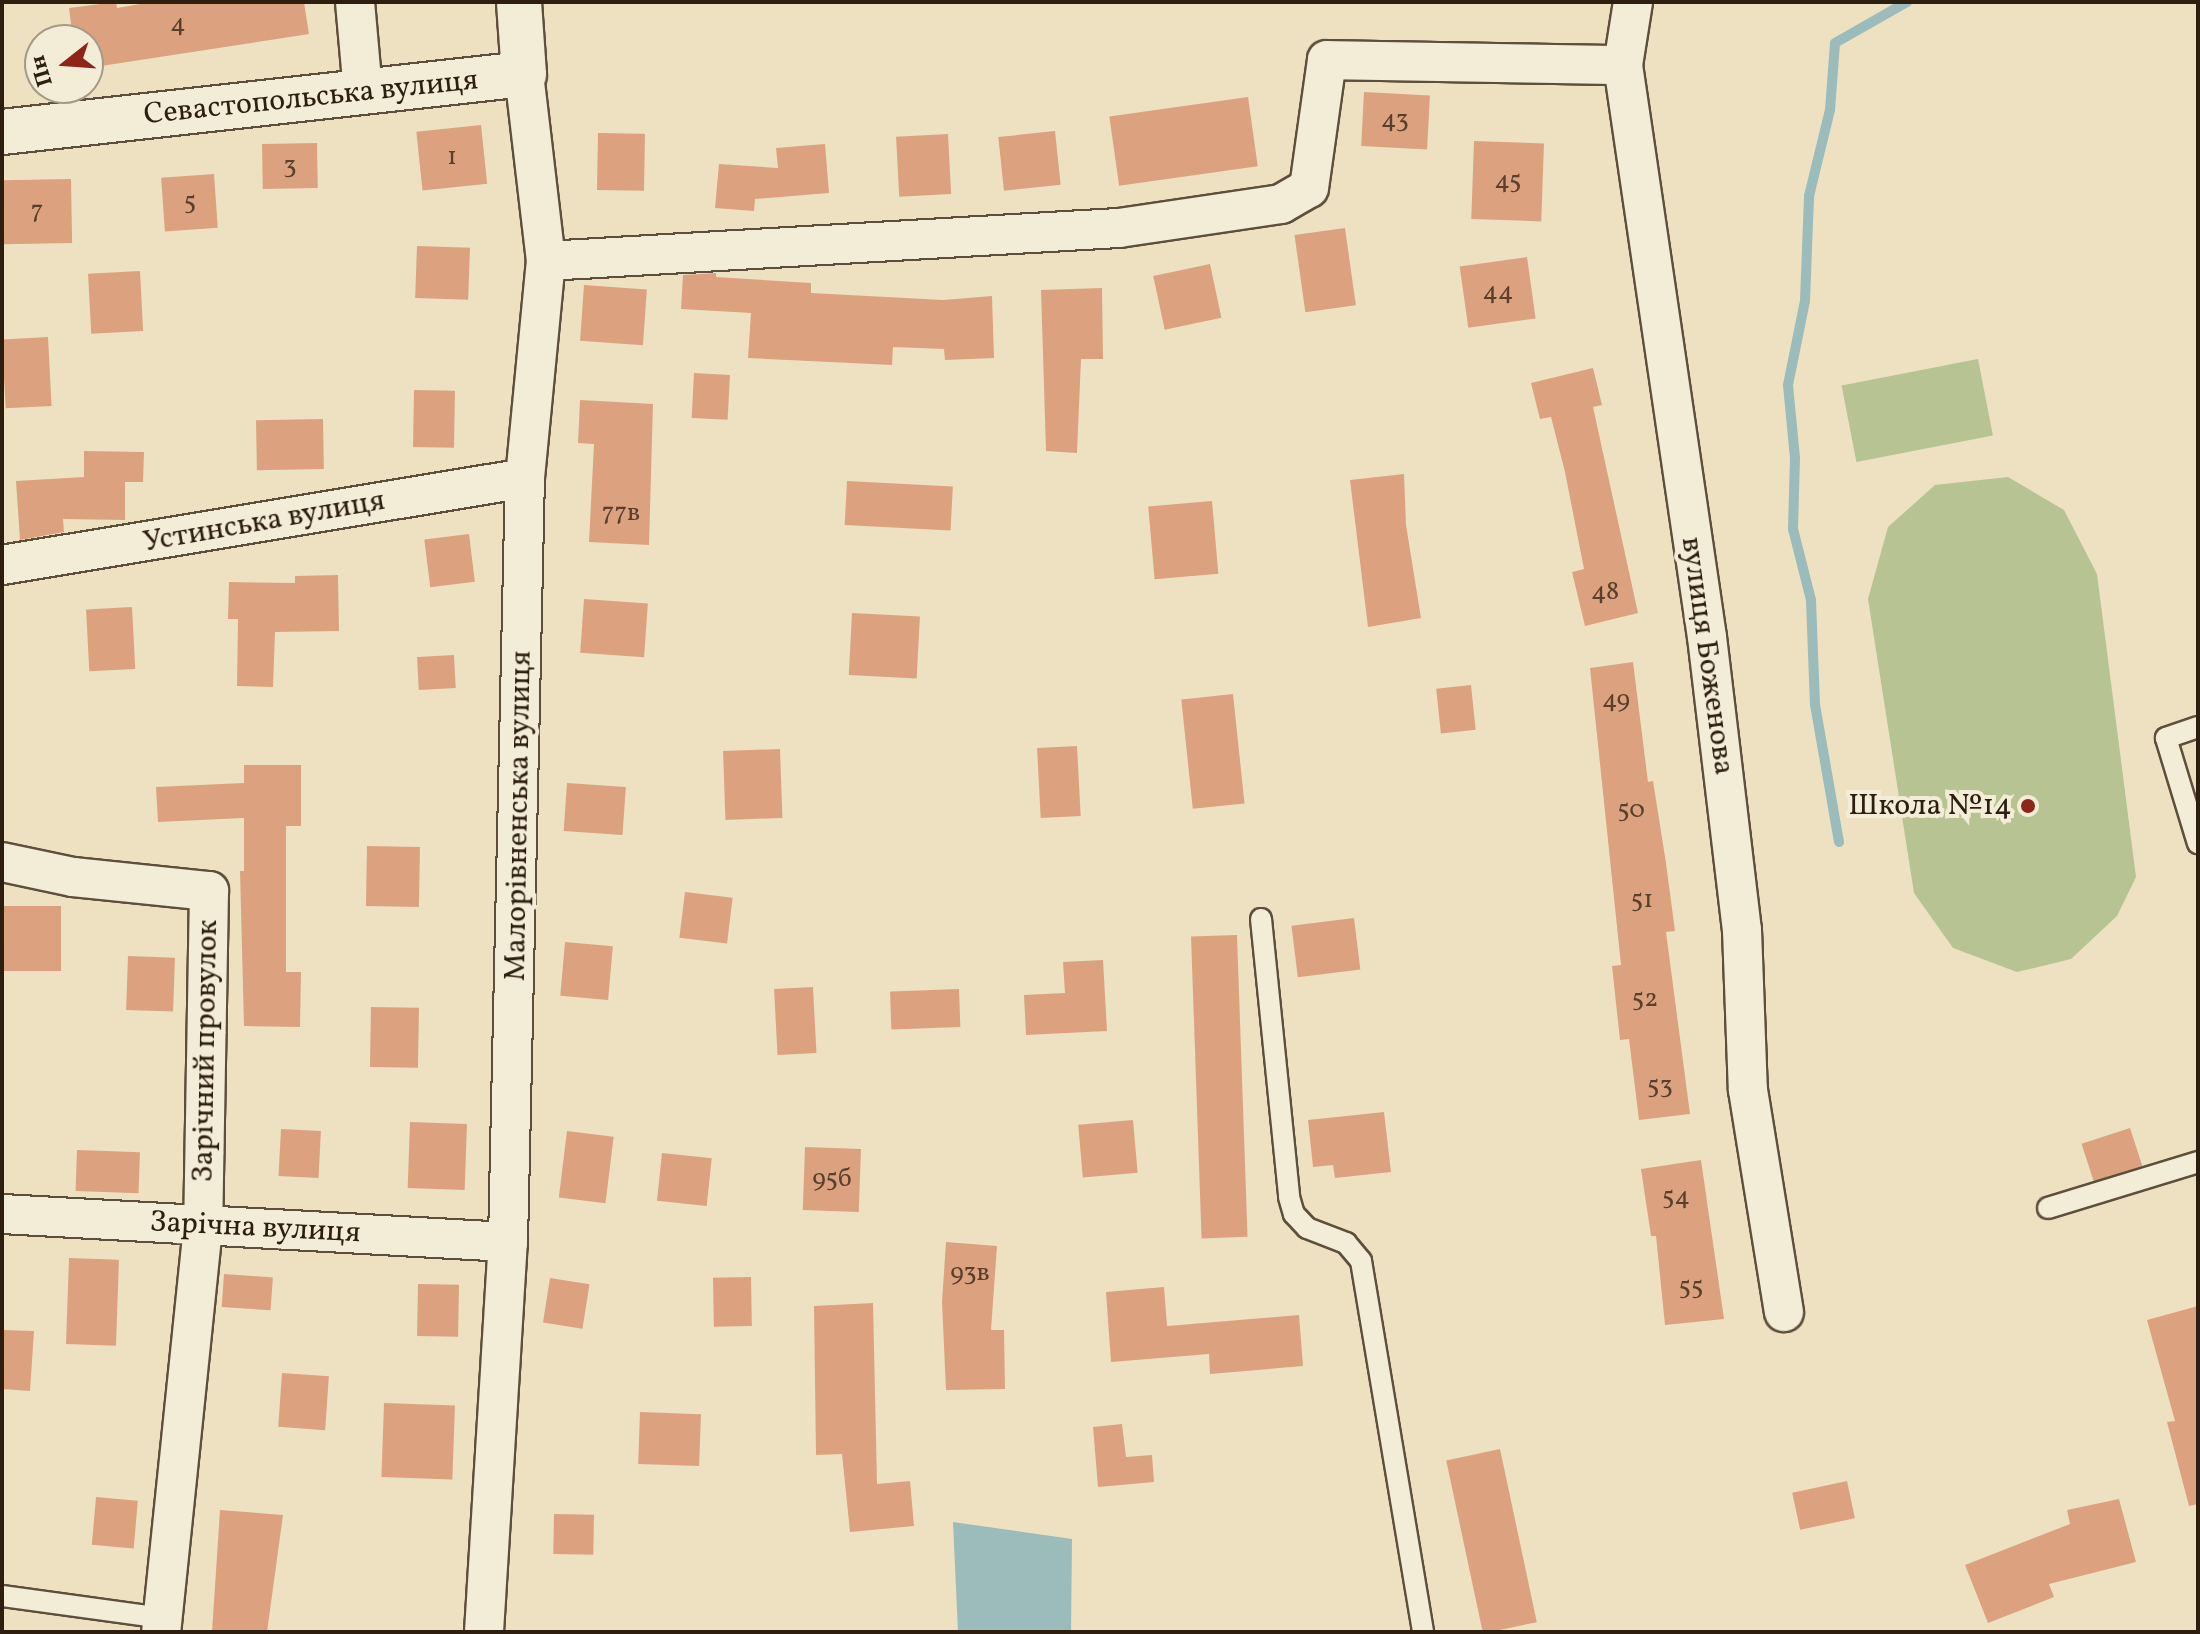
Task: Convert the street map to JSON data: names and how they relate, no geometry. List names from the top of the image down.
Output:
{
  "streets": {
    "street": [
      "Севастопольська вулиця",
      "Устинська вулиця",
      "вулиця Боженова",
      "Малорівненська вулиця",
      "Зарічний провулок",
      "Зарічна вулиця"
    ]
  },
  "crossings": [
    ["Севастопольська вулиця", "Малорівненська вулиця"],
    ["Устинська вулиця", "Малорівненська вулиця"],
    ["Малорівненська вулиця", "Зарічна вулиця"],
    ["Зарічний провулок", "Зарічна вулиця"]
  ],
  "places": ["Школа №14"],
  "house_numbers": [
    "4",
    "43",
    "1",
    "3",
    "45",
    "5",
    "7",
    "44",
    "77в",
    "48",
    "49",
    "50",
    "51",
    "52",
    "53",
    "95б",
    "54",
    "93в",
    "55"
  ],
  "north": "left"
}
